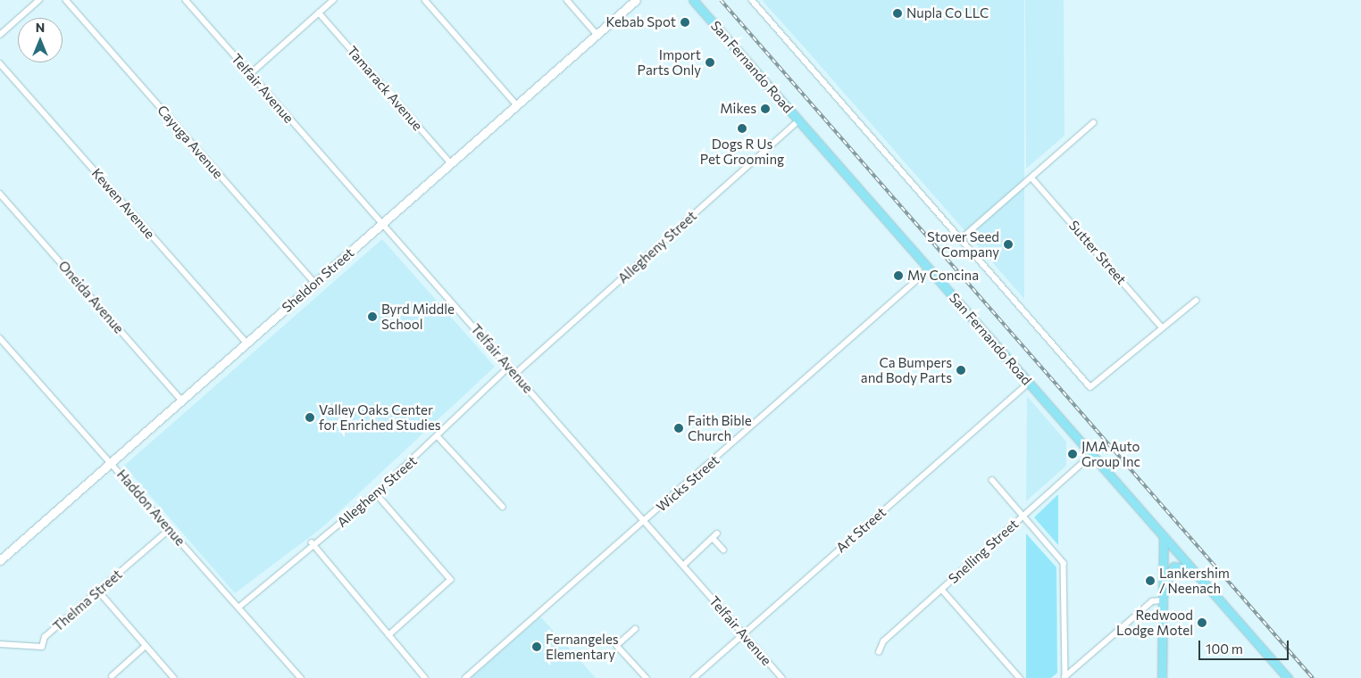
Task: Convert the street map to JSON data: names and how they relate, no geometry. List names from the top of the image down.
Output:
{
  "streets": {
    "main road": ["San Fernando Road", "Sheldon Street"],
    "street": [
      "Telfair Avenue",
      "Tamarack Avenue",
      "Cayuga Avenue",
      "Kewen Avenue",
      "Allegheny Street",
      "Sutter Street",
      "Oneida Avenue",
      "Wicks Street",
      "Haddon Avenue",
      "Art Street",
      "Snelling Street",
      "Thelma Street"
    ]
  },
  "crossings": [
    ["San Fernando Road", "Allegheny Street"],
    ["San Fernando Road", "Wicks Street"],
    ["San Fernando Road", "Art Street"],
    ["San Fernando Road", "Snelling Street"],
    ["Telfair Avenue", "Allegheny Street"],
    ["Telfair Avenue", "Sheldon Street"],
    ["Telfair Avenue", "Wicks Street"],
    ["Telfair Avenue", "Art Street"],
    ["Tamarack Avenue", "Sheldon Street"],
    ["Cayuga Avenue", "Sheldon Street"],
    ["Kewen Avenue", "Sheldon Street"],
    ["Allegheny Street", "Haddon Avenue"],
    ["Sheldon Street", "Oneida Avenue"],
    ["Sheldon Street", "Haddon Avenue"],
    ["Haddon Avenue", "Thelma Street"]
  ],
  "places": [
    "Nupla Co LLC",
    "Kebab Spot",
    "Import Parts Only",
    "Mikes",
    "Dogs R Us Pet Grooming",
    "Stover Seed Company",
    "My Concina",
    "Byrd Middle School",
    "Ca Bumpers and Body Parts",
    "Valley Oaks Center for Enriched Studies",
    "Faith Bible Church",
    "JMA Auto Group Inc",
    "Lankershim / Neenach",
    "Redwood Lodge Motel",
    "Fernangeles Elementary"
  ],
  "scale_bar": "100 m",
  "north": "top"
}
